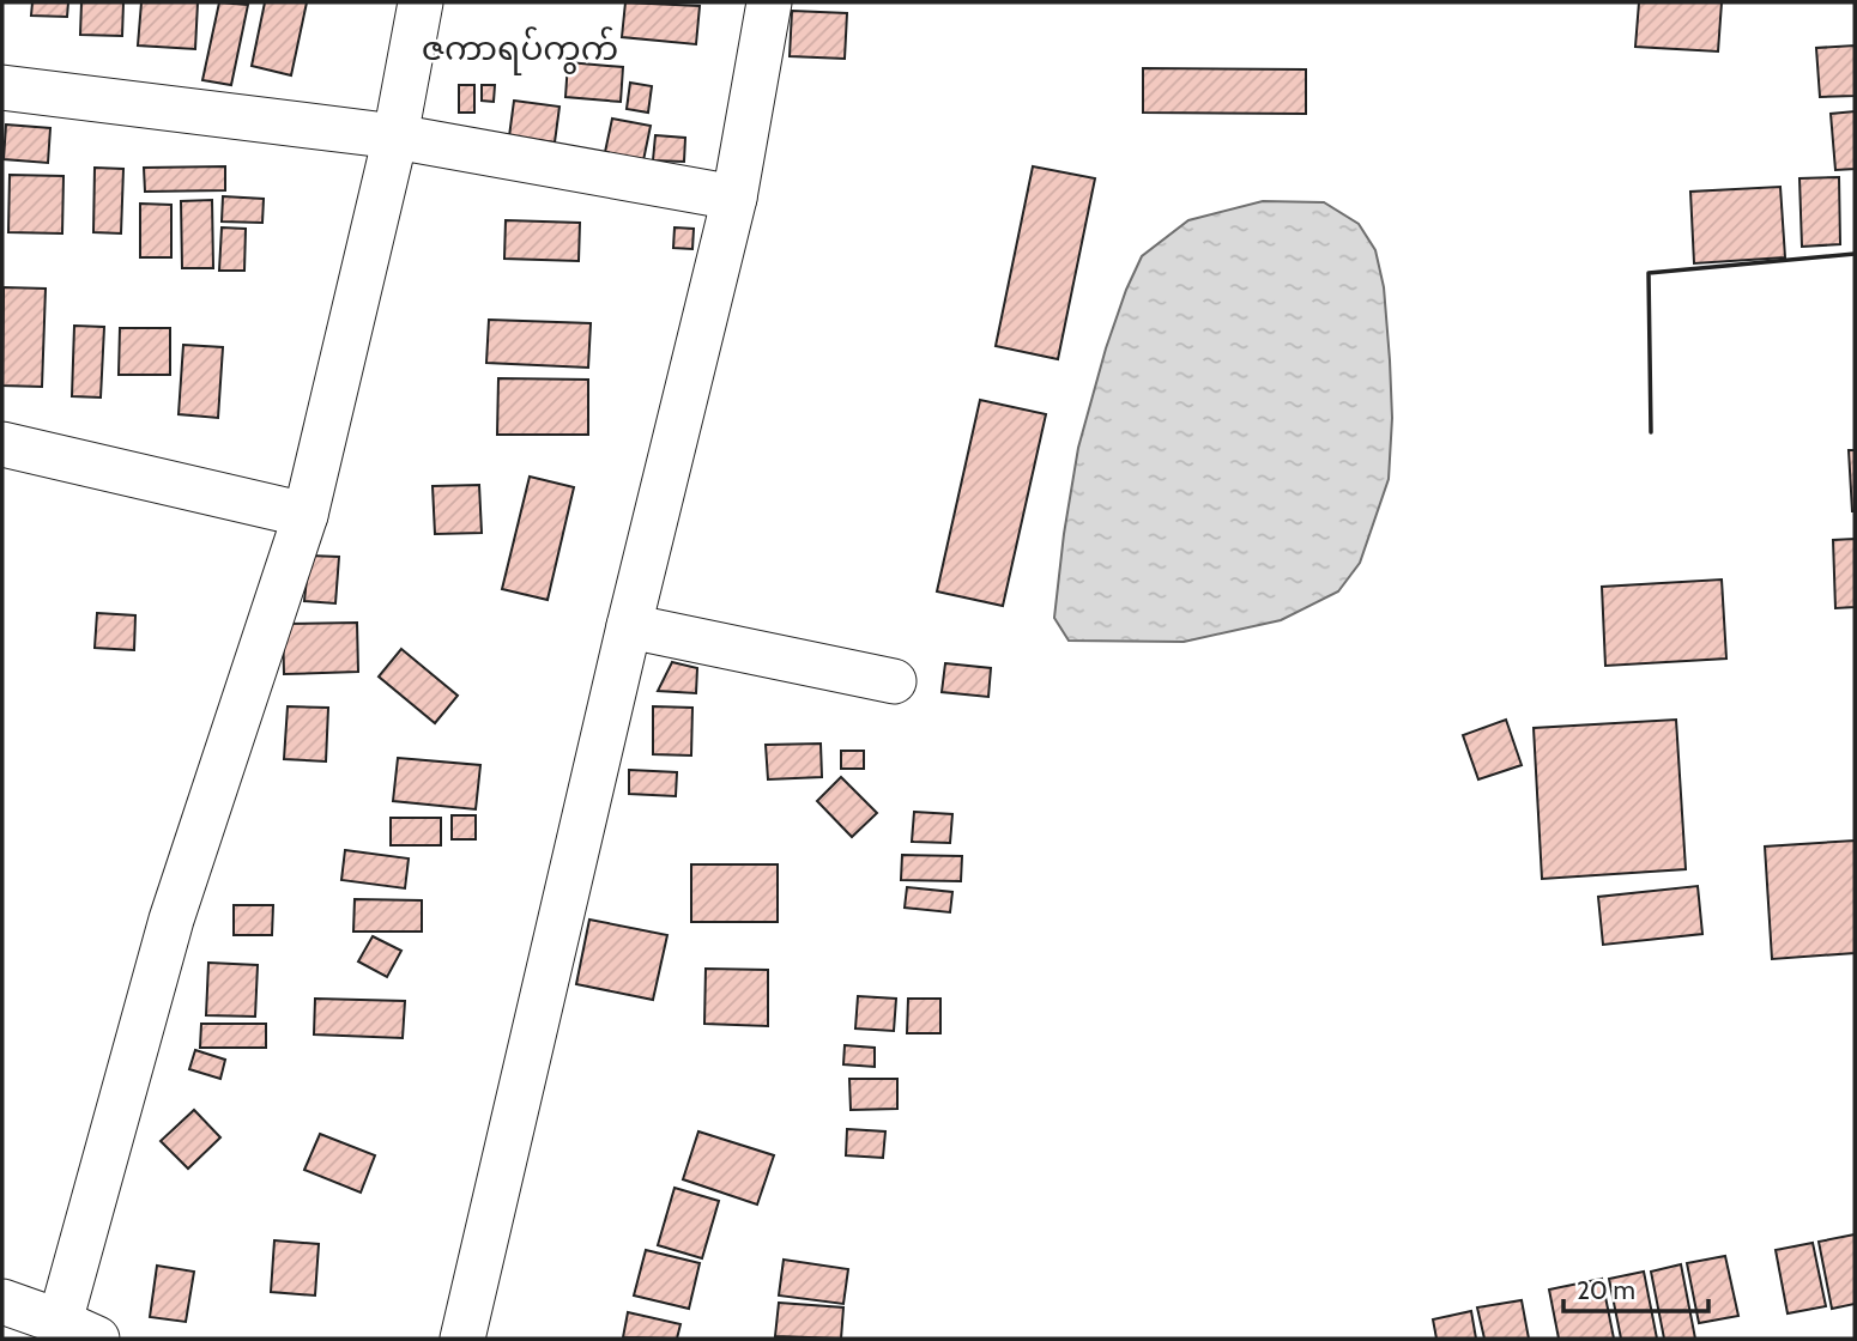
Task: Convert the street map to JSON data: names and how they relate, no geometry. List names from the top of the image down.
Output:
{
  "districts": ["ဇကာရပ်ကွက်"],
  "scale_bar": "20 m"
}
